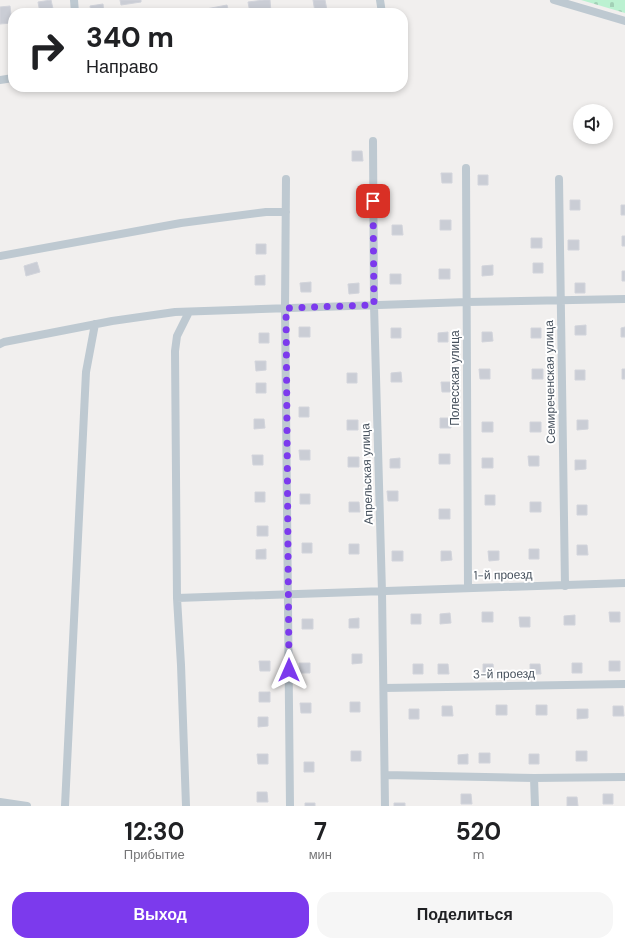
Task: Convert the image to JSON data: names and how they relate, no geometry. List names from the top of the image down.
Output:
{
  "streets": {
    "street": [
      "Полесская улица",
      "Семиреченская улица",
      "Апрельская улица",
      "1-й проезд",
      "3-й проезд"
    ]
  },
  "crossings": [
    ["Полесская улица", "1-й проезд"],
    ["Семиреченская улица", "1-й проезд"],
    ["Апрельская улица", "1-й проезд"],
    ["Апрельская улица", "3-й проезд"]
  ],
  "page": {
    "turn": ["340 m", "Направо"],
    "eta": [
      "12:30",
      "Прибытие",
      "7",
      "мин",
      "520",
      "m"
    ],
    "buttons": ["Выход", "Поделиться"]
  }
}
